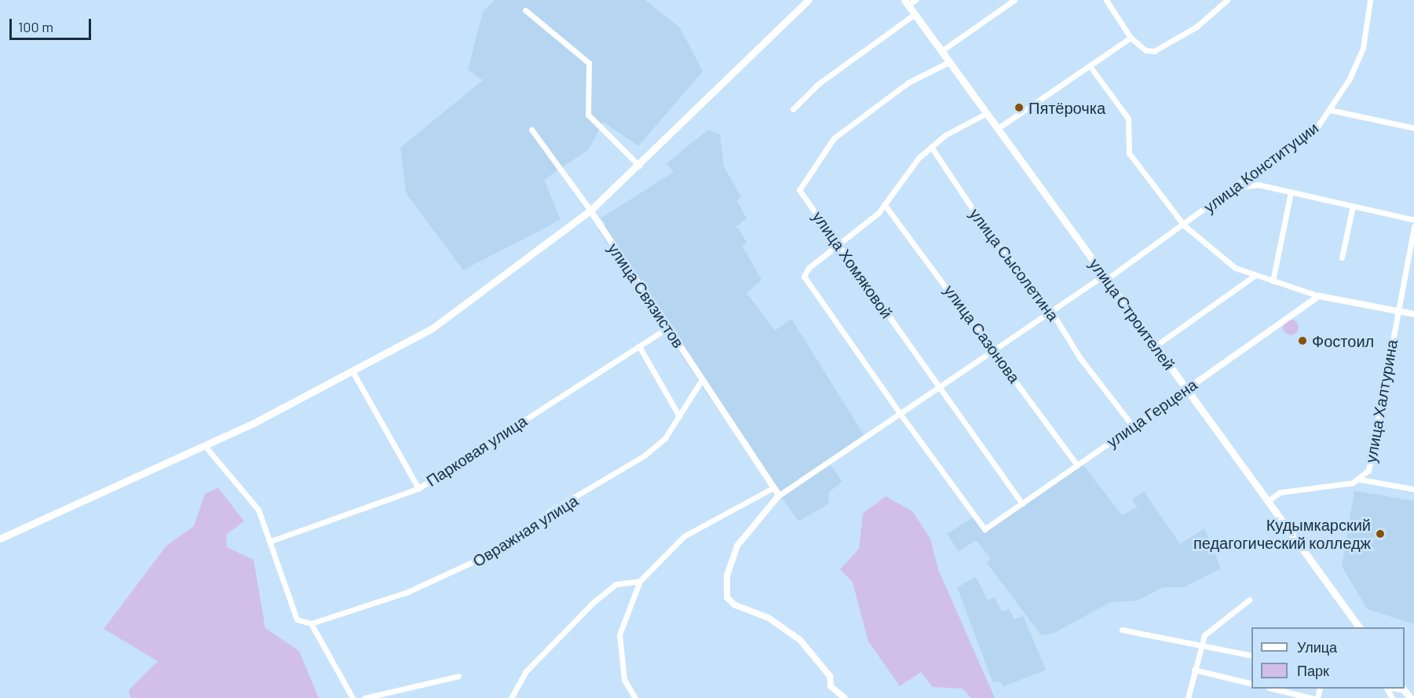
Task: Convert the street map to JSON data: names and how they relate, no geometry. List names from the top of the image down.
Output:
{
  "streets": {
    "main road": ["улица Строителей"],
    "street": [
      "улица Конституции",
      "улица Хомяковой",
      "улица Сысолетина",
      "улица Связистов",
      "улица Сазонова",
      "улица Халтурина",
      "улица Герцена",
      "Парковая улица",
      "Овражная улица"
    ]
  },
  "crossings": [
    ["улица Конституции", "улица Хомяковой"],
    ["улица Конституции", "улица Сысолетина"],
    ["улица Конституции", "улица Связистов"],
    ["улица Конституции", "улица Строителей"],
    ["улица Конституции", "улица Сазонова"],
    ["улица Конституции", "улица Герцена"],
    ["улица Хомяковой", "улица Строителей"],
    ["улица Хомяковой", "улица Герцена"],
    ["улица Сысолетина", "улица Герцена"],
    ["улица Связистов", "Парковая улица"],
    ["улица Связистов", "Овражная улица"],
    ["улица Строителей", "улица Халтурина"],
    ["улица Строителей", "улица Герцена"],
    ["улица Сазонова", "улица Герцена"]
  ],
  "places": ["Пятёрочка", "Фостоил", "Кудымкарский педагогический колледж"],
  "legend": ["Улица", "Парк"],
  "scale_bar": "100 m"
}
